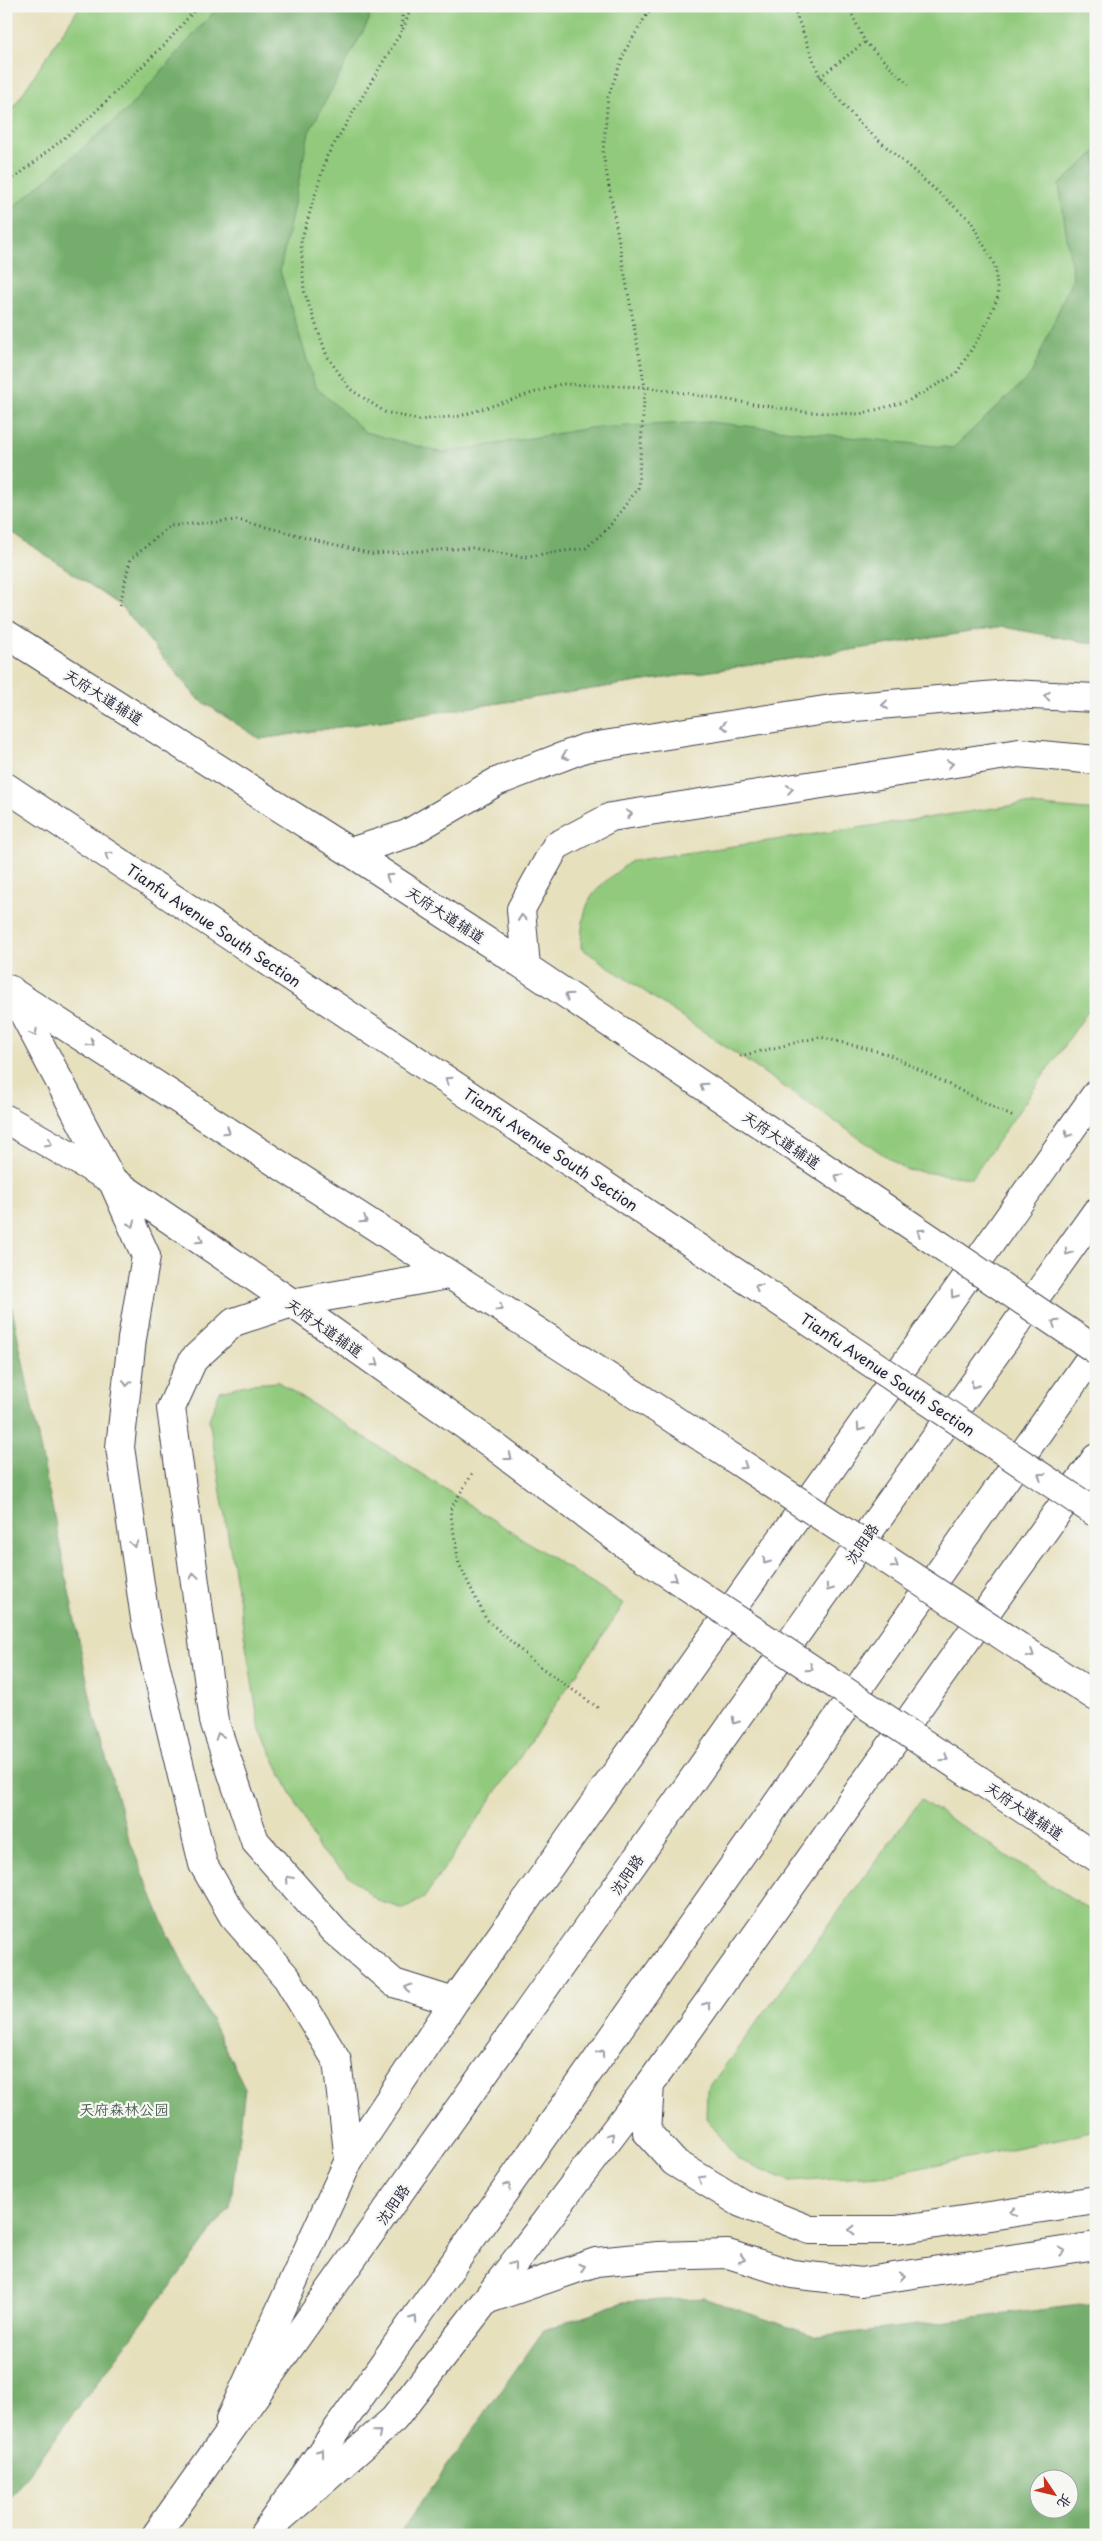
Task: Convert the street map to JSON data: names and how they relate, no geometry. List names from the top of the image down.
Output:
{
  "streets": {
    "main road": ["天府大道辅道", "Tianfu Avenue South Section", "沈阳路"]
  },
  "parks": ["天府森林公园"],
  "north": "bottom right"
}
